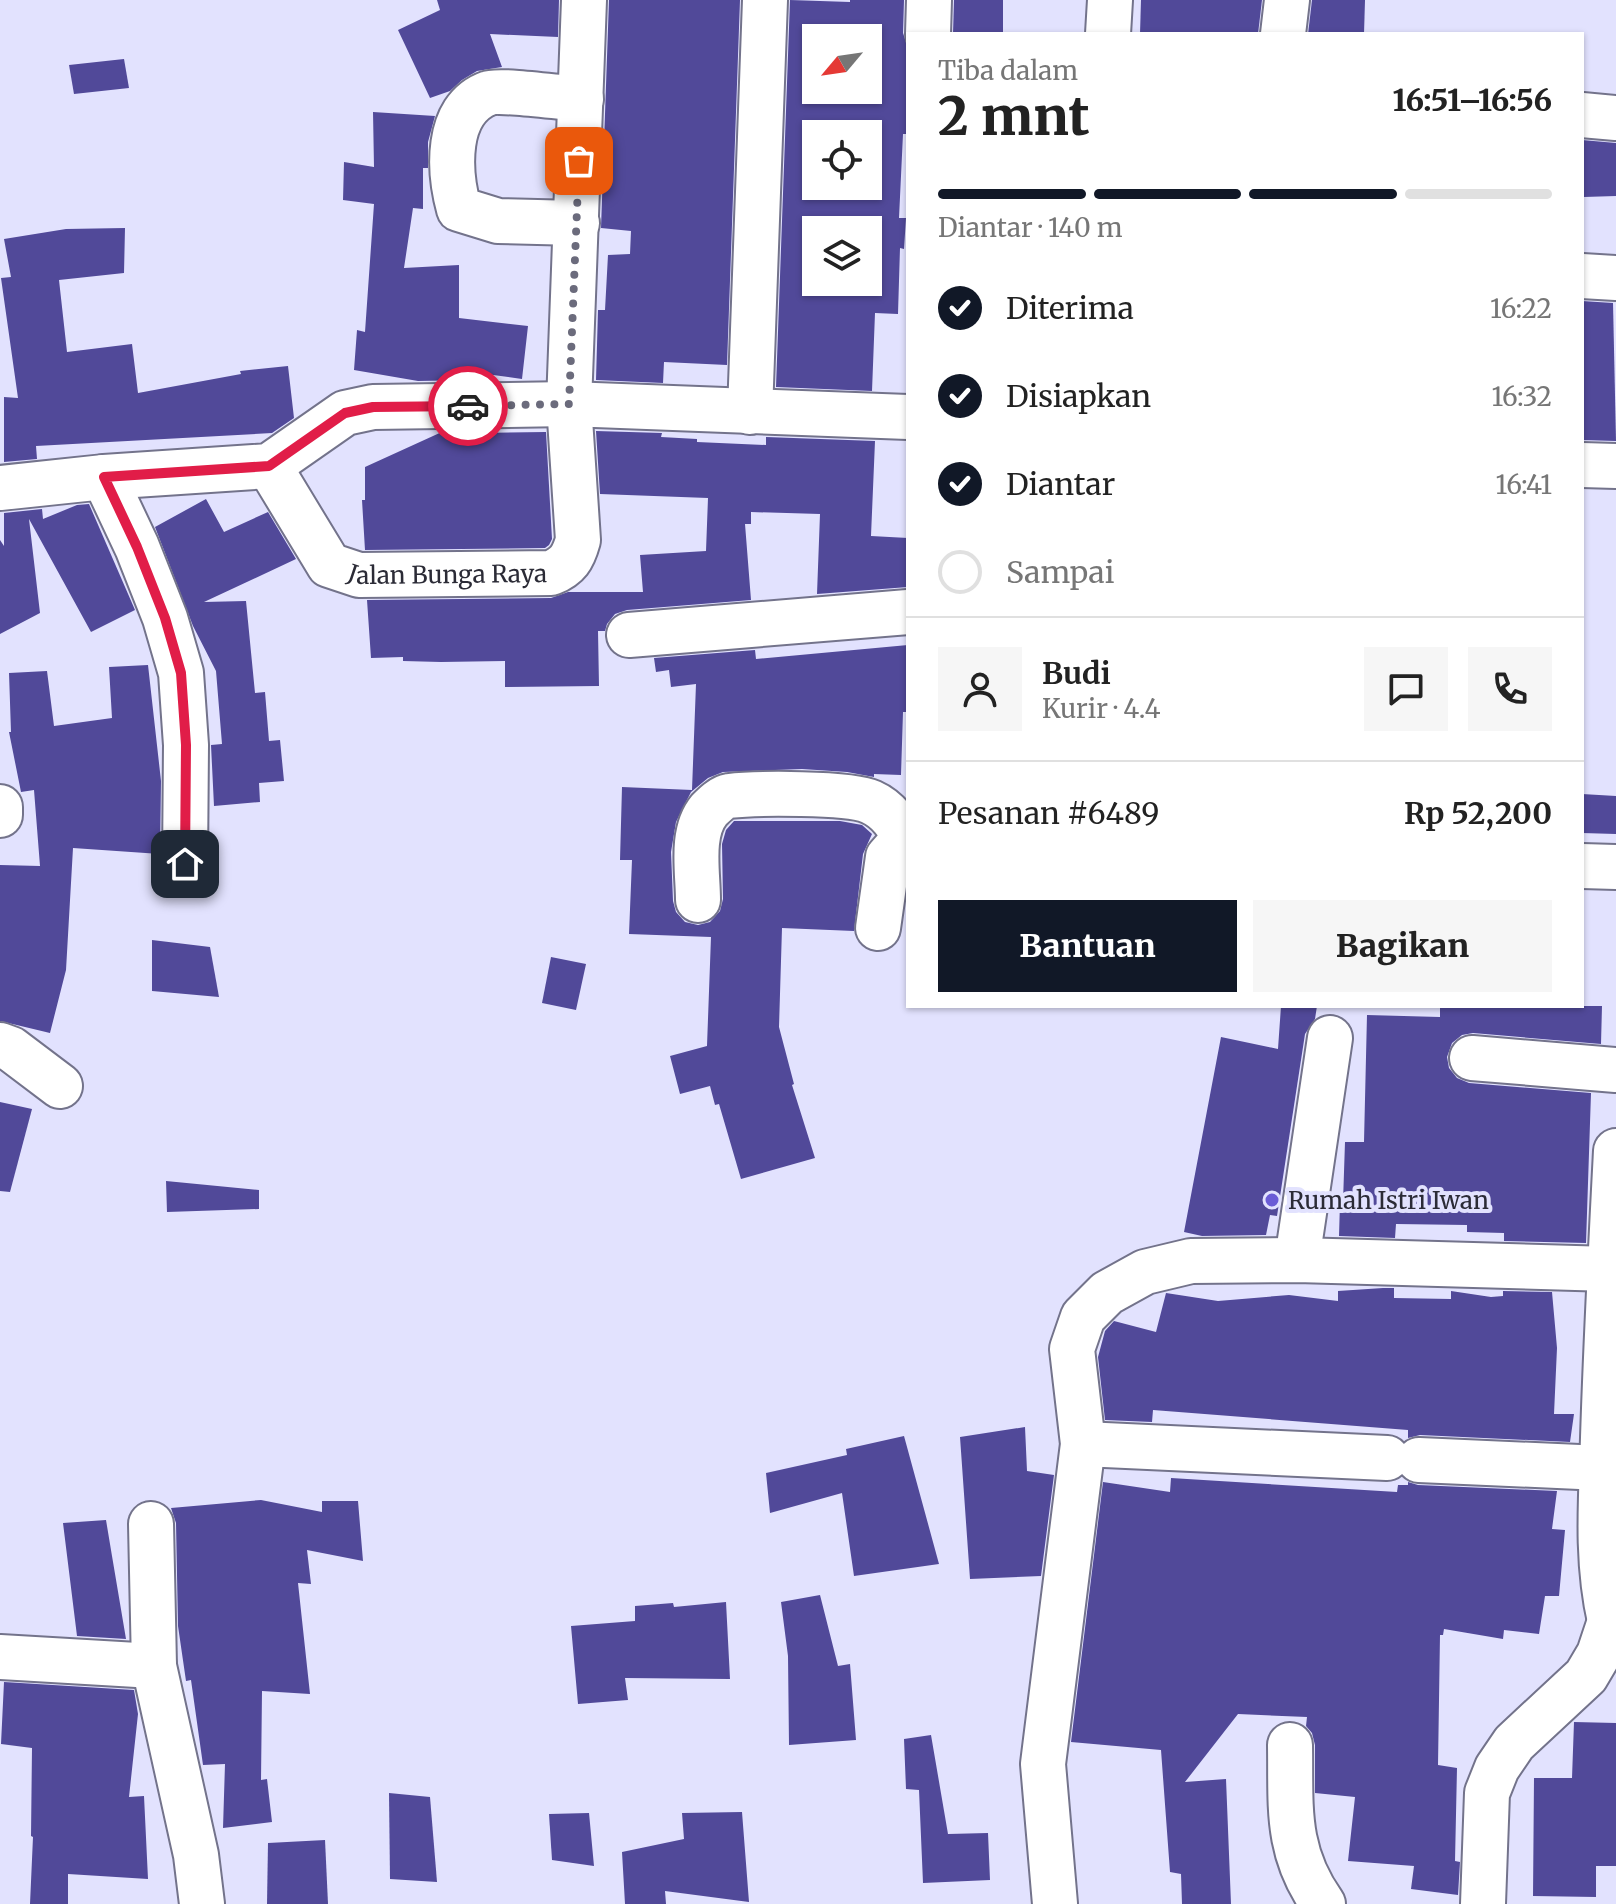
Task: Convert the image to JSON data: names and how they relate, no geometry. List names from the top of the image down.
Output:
{
  "streets": {
    "street": ["Jalan Bunga Raya"]
  },
  "places": ["Rumah Istri Iwan"],
  "north": "bottom left",
  "page": {
    "heading": ["2 mnt", "Tiba dalam", "16:51–16:56"],
    "panel": [
      "Budi",
      "Kurir · 4.4",
      "Pesanan #6489",
      "Rp 52,200"
    ],
    "bar": "Diantar · 140 m",
    "list": [
      ["Diterima", "16:22"],
      ["Disiapkan", "16:32"],
      ["Diantar", "16:41"],
      "Sampai"
    ],
    "buttons": ["Bantuan", "Bagikan"]
  }
}
